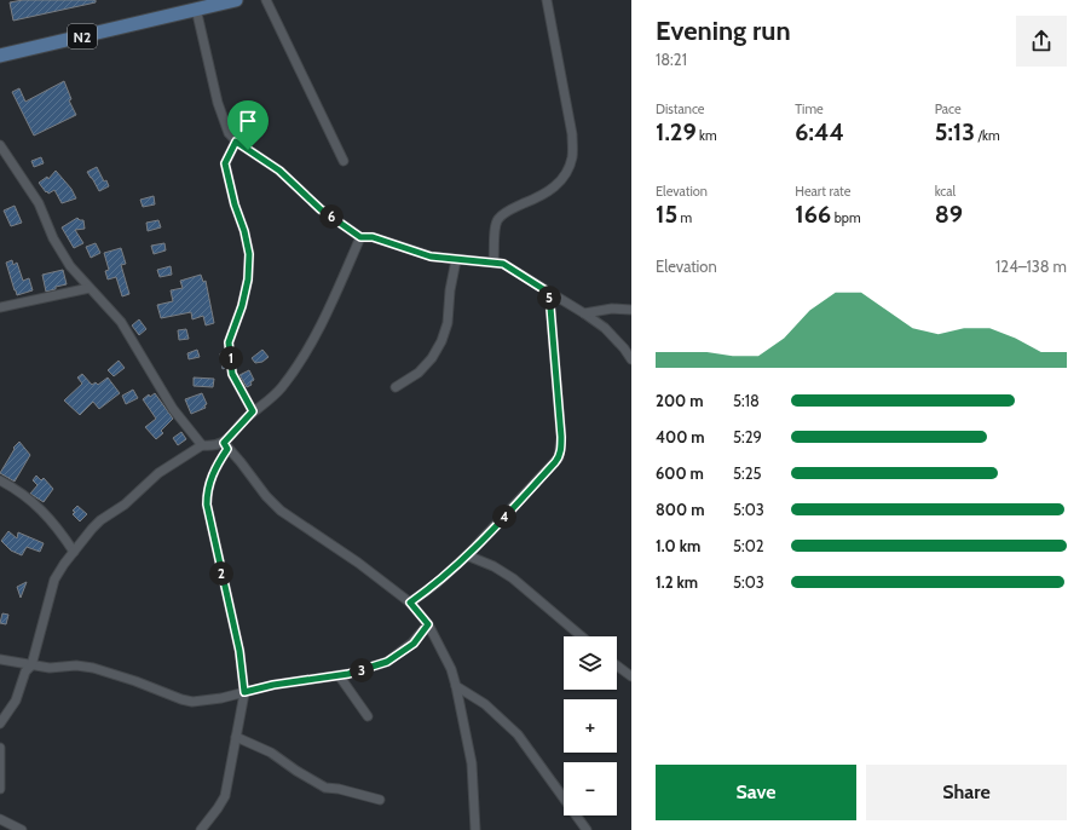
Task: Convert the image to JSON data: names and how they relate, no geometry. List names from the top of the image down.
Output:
{
  "streets": {
    "main road": ["N2"]
  },
  "page": {
    "heading": ["Evening run", "18:21"],
    "stats": [
      ["Distance", "1.29 km"],
      ["Time", "6:44"],
      ["Pace", "5:13 /km"],
      ["Elevation", "15 m"],
      ["Heart rate", "166 bpm"],
      ["kcal", "89"]
    ],
    "pins": [
      "6",
      "5",
      "1",
      "4",
      "2",
      "3"
    ],
    "chart": ["Elevation", "124–138 m"],
    "list": [
      {
        "name": "200 m",
        "note": "5:18"
      },
      {
        "name": "400 m",
        "note": "5:29"
      },
      {
        "name": "600 m",
        "note": "5:25"
      },
      {
        "name": "800 m",
        "note": "5:03"
      },
      {
        "name": "1.0 km",
        "note": "5:02"
      },
      {
        "name": "1.2 km",
        "note": "5:03"
      }
    ],
    "map_buttons": ["+", "−"],
    "buttons": ["Save", "Share"]
  }
}
